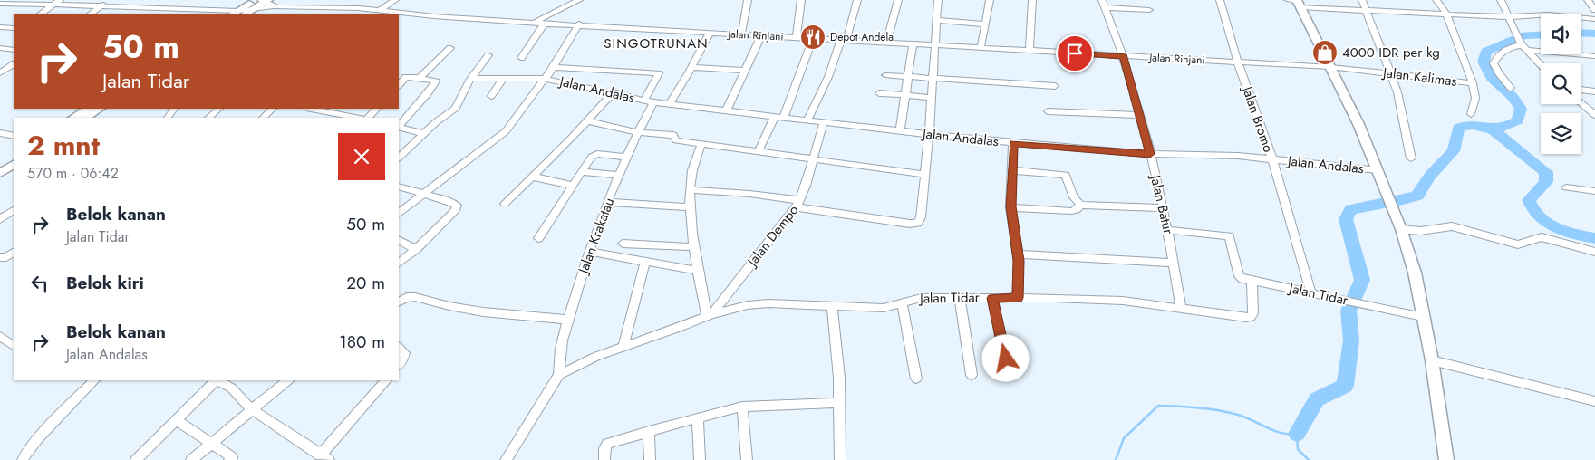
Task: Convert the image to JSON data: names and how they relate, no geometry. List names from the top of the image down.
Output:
{
  "streets": {
    "street": [
      "Jalan Rinjani",
      "Jalan Kalimas",
      "Jalan Andalas",
      "Jalan Bromo",
      "Jalan Batur",
      "Jalan Krakatau",
      "Jalan Dempo",
      "Jalan Tidar"
    ]
  },
  "crossings": [
    ["Jalan Rinjani", "Jalan Kalimas"],
    ["Jalan Rinjani", "Jalan Bromo"],
    ["Jalan Rinjani", "Jalan Batur"],
    ["Jalan Andalas", "Jalan Bromo"],
    ["Jalan Andalas", "Jalan Batur"],
    ["Jalan Andalas", "Jalan Krakatau"],
    ["Jalan Andalas", "Jalan Dempo"],
    ["Jalan Bromo", "Jalan Tidar"],
    ["Jalan Batur", "Jalan Tidar"],
    ["Jalan Krakatau", "Jalan Tidar"],
    ["Jalan Dempo", "Jalan Tidar"]
  ],
  "districts": ["SINGOTRUNAN"],
  "places": {
    "restaurant": ["Depot Andela"],
    "shop": ["4000 IDR per kg"]
  },
  "page": {
    "turn": ["50 m", "Jalan Tidar"],
    "heading": ["2 mnt", "570 m · 06:42"],
    "list": [
      {
        "name": "Belok kanan",
        "note": "Jalan Tidar",
        "value": "50 m"
      },
      {
        "name": "Belok kiri",
        "value": "20 m"
      },
      {
        "name": "Belok kanan",
        "note": "Jalan Andalas",
        "value": "180 m"
      }
    ]
  }
}
